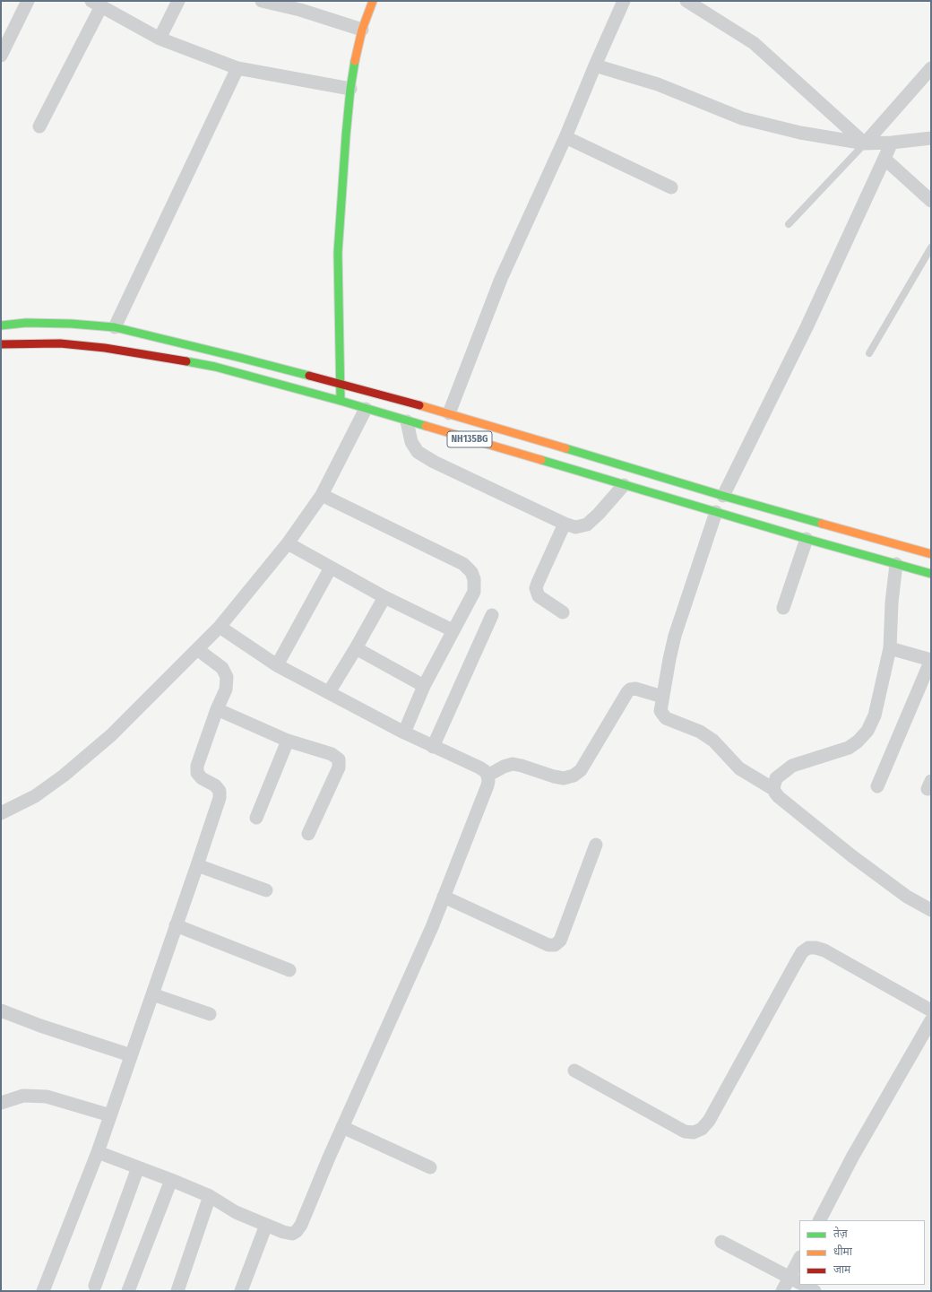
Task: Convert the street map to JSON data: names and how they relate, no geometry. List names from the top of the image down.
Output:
{
  "streets": {
    "main road": ["NH135BG"]
  },
  "legend": ["तेज़", "धीमा", "जाम"]
}
